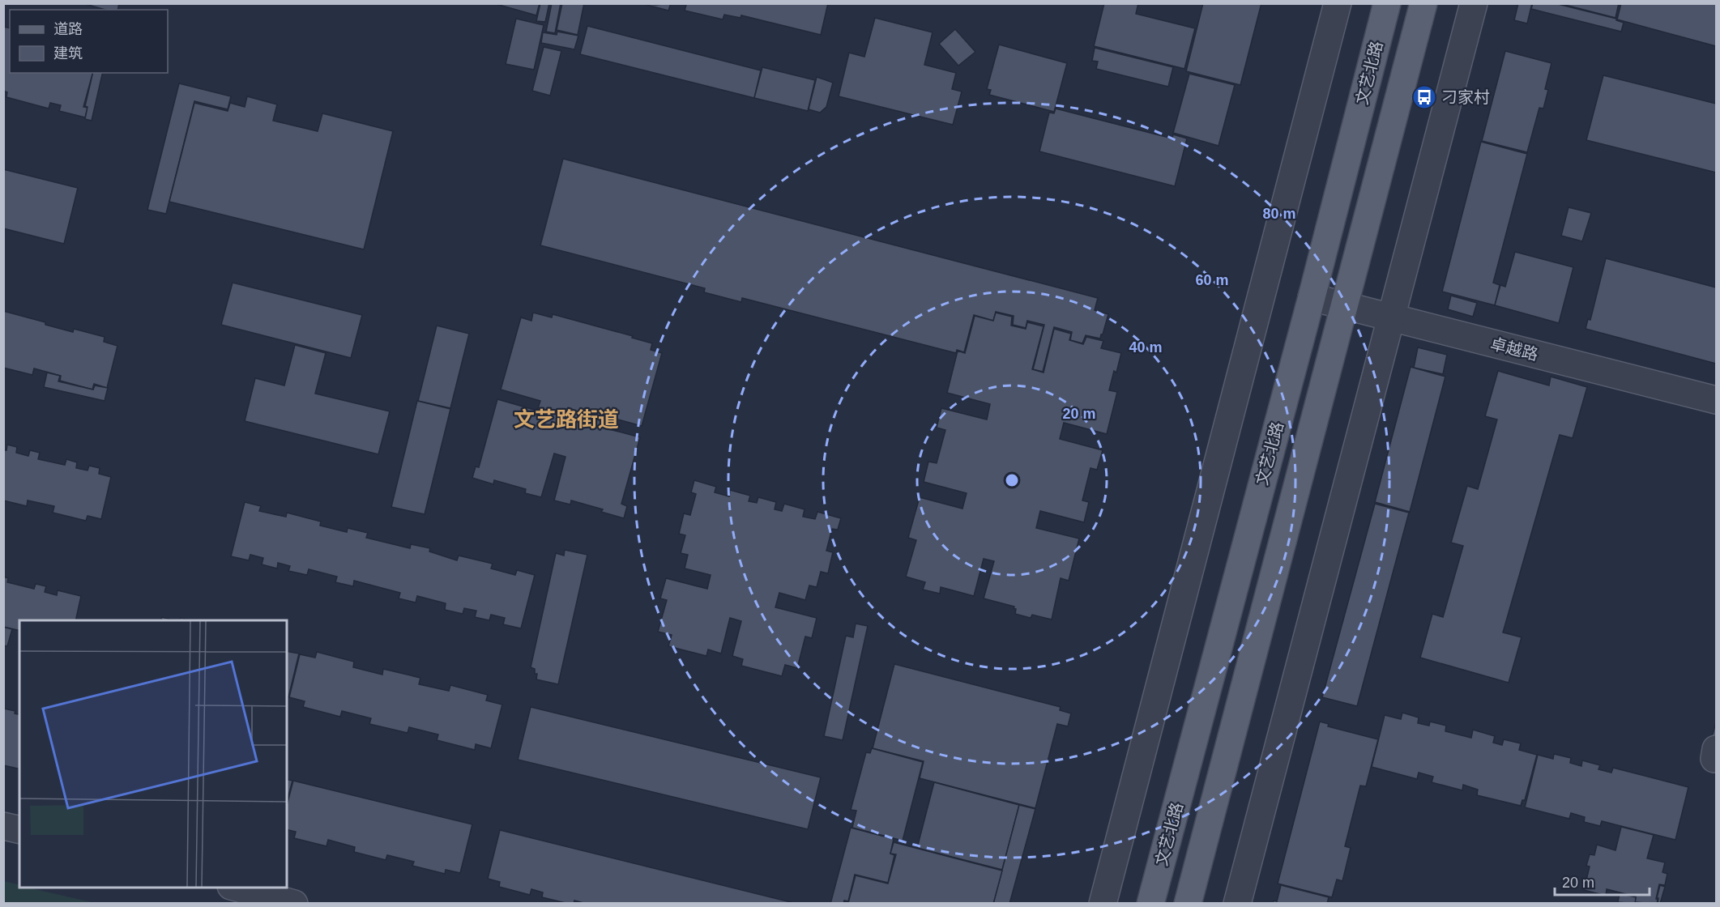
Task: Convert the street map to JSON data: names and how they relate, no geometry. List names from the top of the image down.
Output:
{
  "streets": {
    "main road": ["文艺北路"],
    "street": ["卓越路"]
  },
  "crossings": [
    ["文艺北路", "卓越路"]
  ],
  "districts": ["文艺路街道"],
  "places": {
    "bus stop": ["刁家村"]
  },
  "legend": ["道路", "建筑"],
  "scale_bar": "20 m",
  "rings": [
    "80 m",
    "60 m",
    "40 m",
    "20 m"
  ]
}
